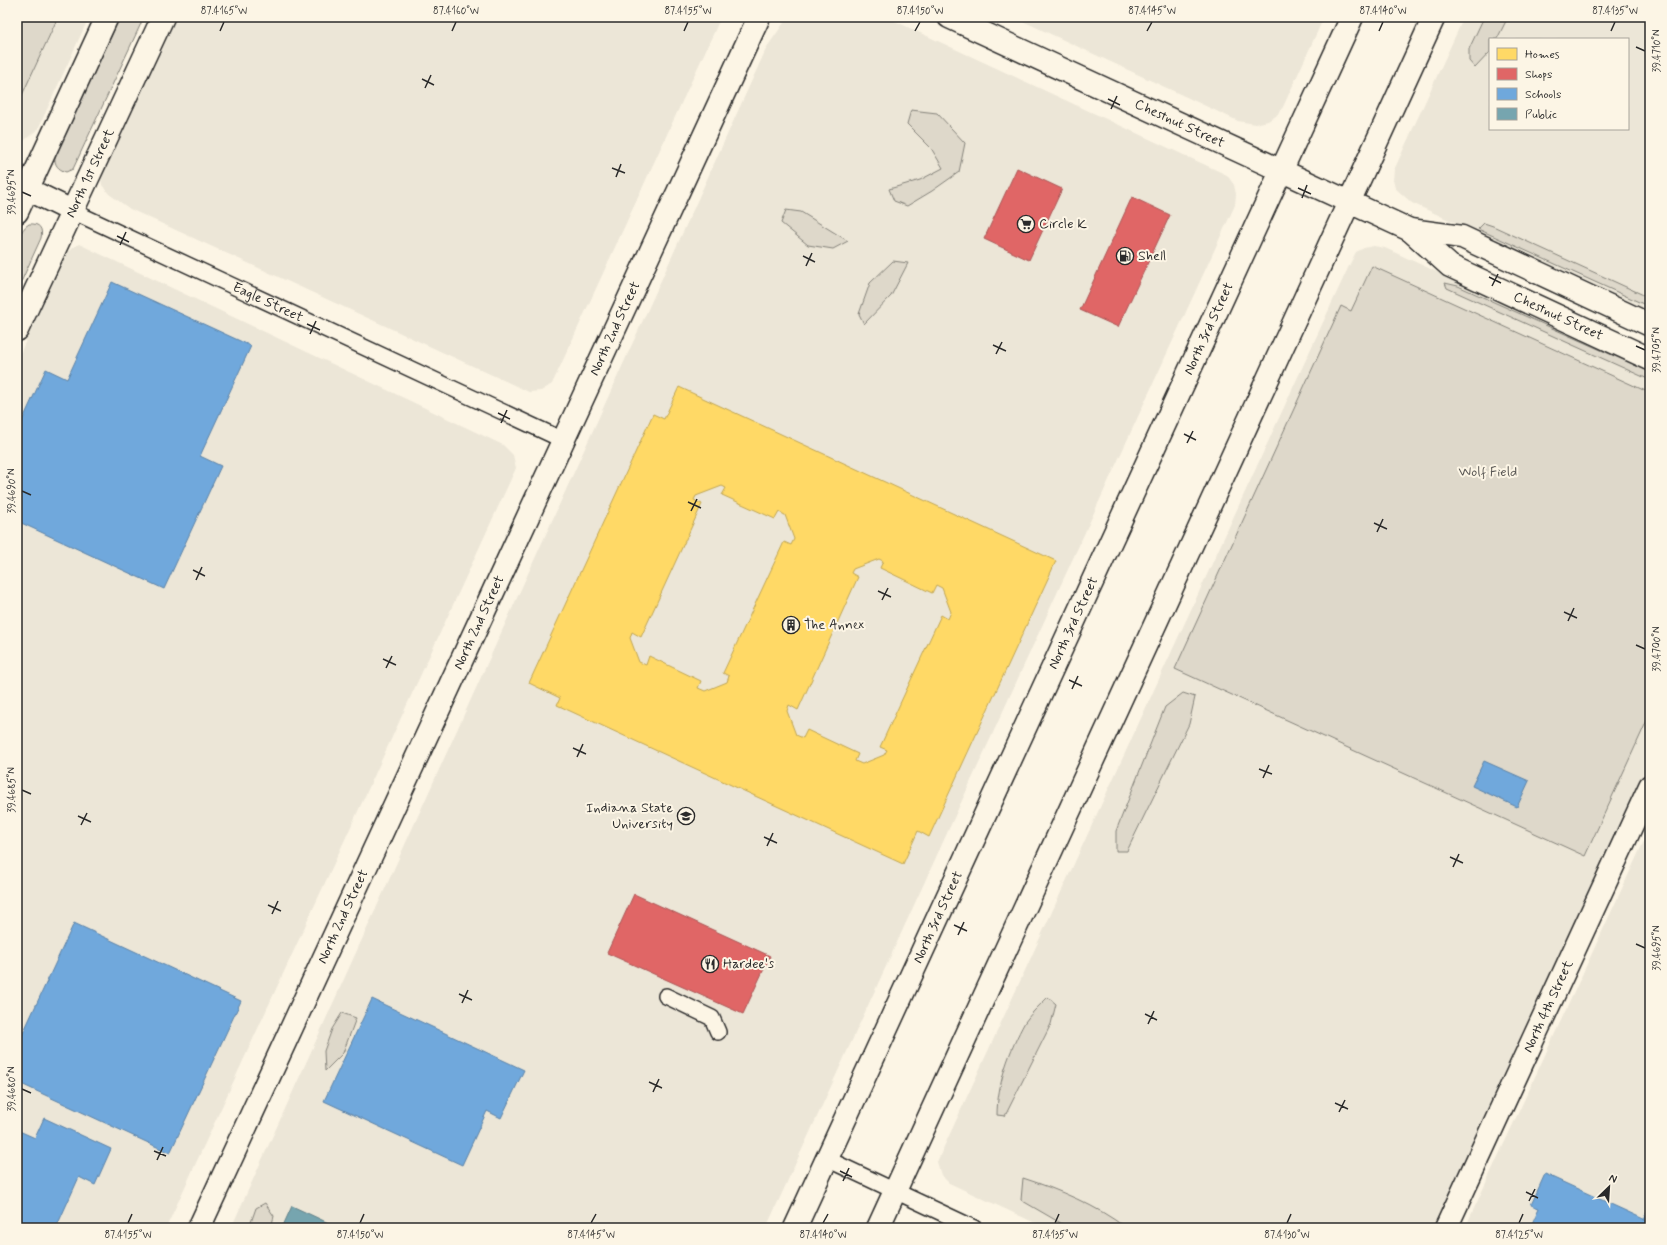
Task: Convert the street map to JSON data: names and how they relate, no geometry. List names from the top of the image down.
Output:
{
  "streets": {
    "main road": [
      "Chestnut Street",
      "North 1st Street",
      "Eagle Street",
      "North 2nd Street",
      "North 3rd Street",
      "North 4th Street"
    ]
  },
  "crossings": [
    ["Chestnut Street", "North 3rd Street"],
    ["North 1st Street", "Eagle Street"],
    ["Eagle Street", "North 2nd Street"]
  ],
  "parks": ["Wolf Field"],
  "places": {
    "supermarket": ["Circle K"],
    "fuel station": ["Shell"],
    "building": ["The Annex"],
    "school or university": ["Indiana State University"],
    "restaurant": ["Hardee's"]
  },
  "legend": [
    "Homes",
    "Shops",
    "Schools",
    "Public"
  ],
  "north": "top right",
  "coordinates": [
    "87.4165°W",
    "87.4160°W",
    "87.4155°W",
    "87.4150°W",
    "87.4145°W",
    "87.4140°W",
    "87.4135°W",
    "39.4710°N",
    "39.4695°N",
    "39.4705°N",
    "39.4690°N",
    "39.4700°N",
    "39.4685°N",
    "39.4680°N",
    "87.4130°W",
    "87.4125°W"
  ]
}
